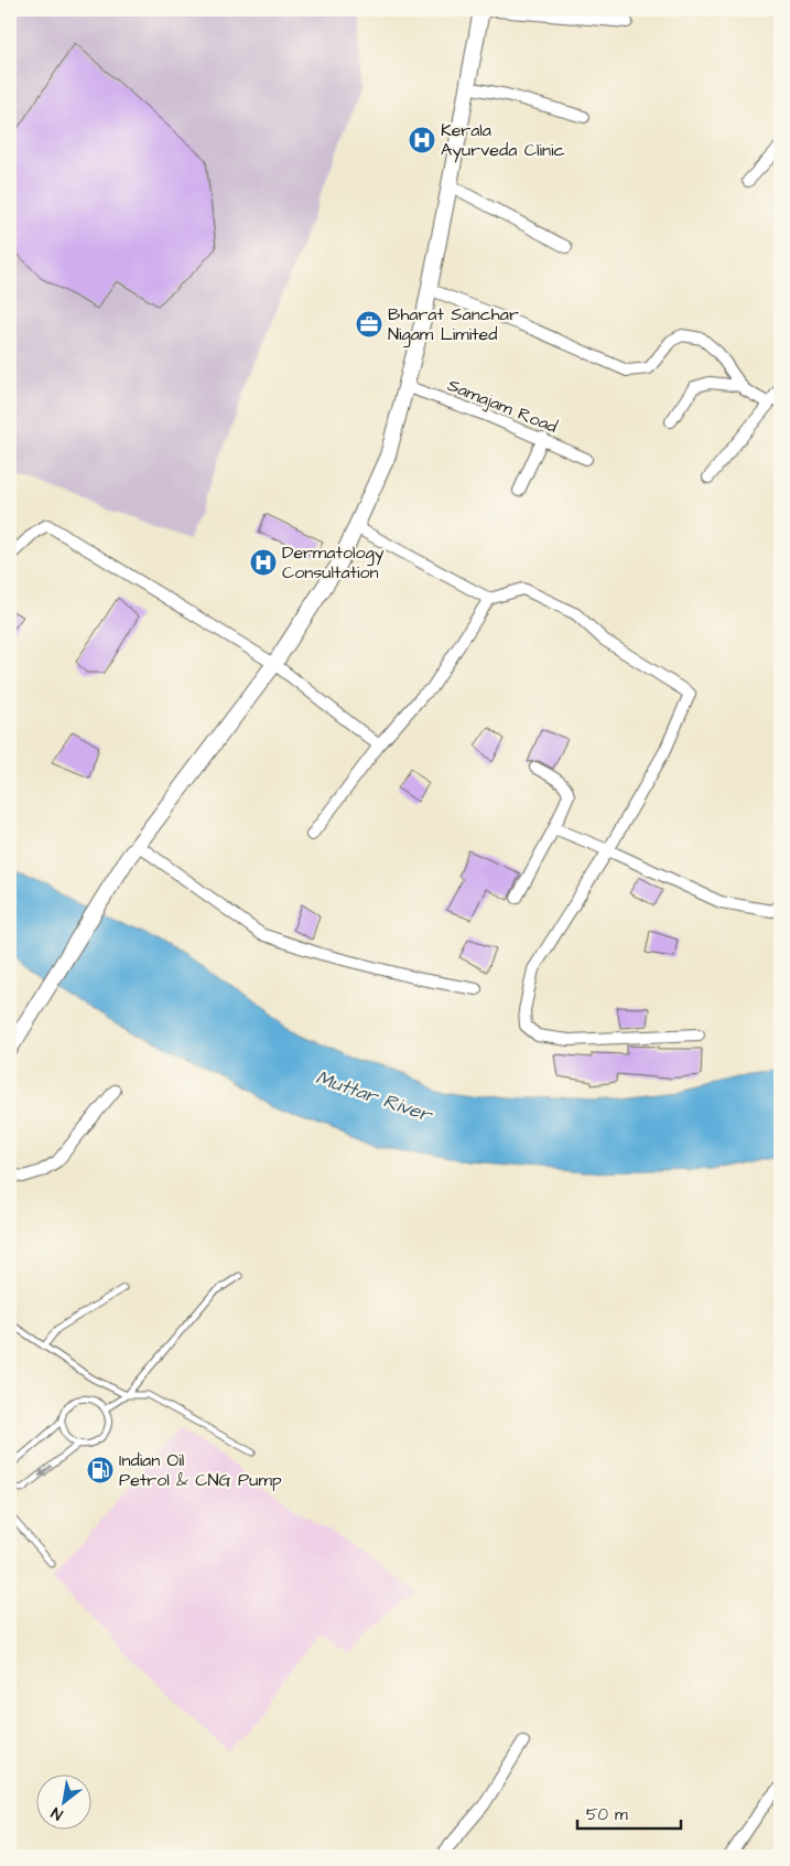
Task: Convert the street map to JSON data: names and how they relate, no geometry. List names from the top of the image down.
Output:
{
  "streets": {
    "street": ["Samajam Road"]
  },
  "water": ["Muttar River"],
  "places": {
    "hospital": ["Kerala Ayurveda Clinic", "Dermatology Consultation"],
    "office": ["Bharat Sanchar Nigam Limited"],
    "fuel station": ["Indian Oil Petrol & CNG Pump"]
  },
  "scale_bar": "50 m",
  "north": "bottom left"
}
